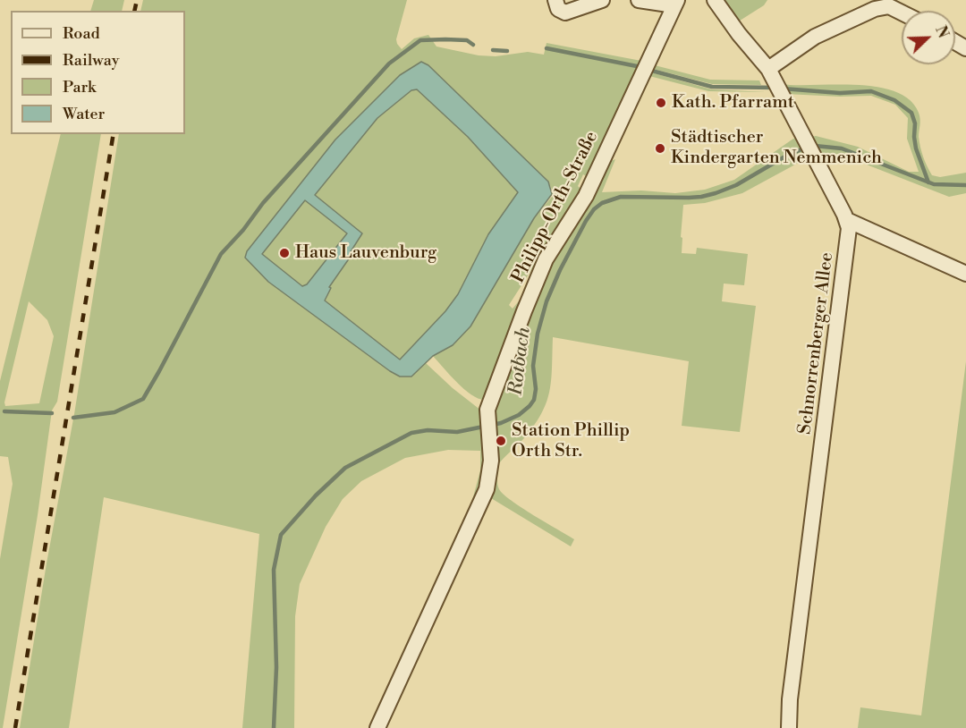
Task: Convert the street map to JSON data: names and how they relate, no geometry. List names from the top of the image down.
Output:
{
  "streets": {
    "street": ["Philipp-Orth-Straße", "Schnorrenberger Allee"]
  },
  "water": ["Rotbach"],
  "places": [
    "Kath. Pfarramt",
    "Städtischer Kindergarten Nemmenich",
    "Haus Lauvenburg",
    "Station Phillip Orth Str."
  ],
  "legend": [
    "Road",
    "Railway",
    "Park",
    "Water"
  ],
  "north": "top right"
}
